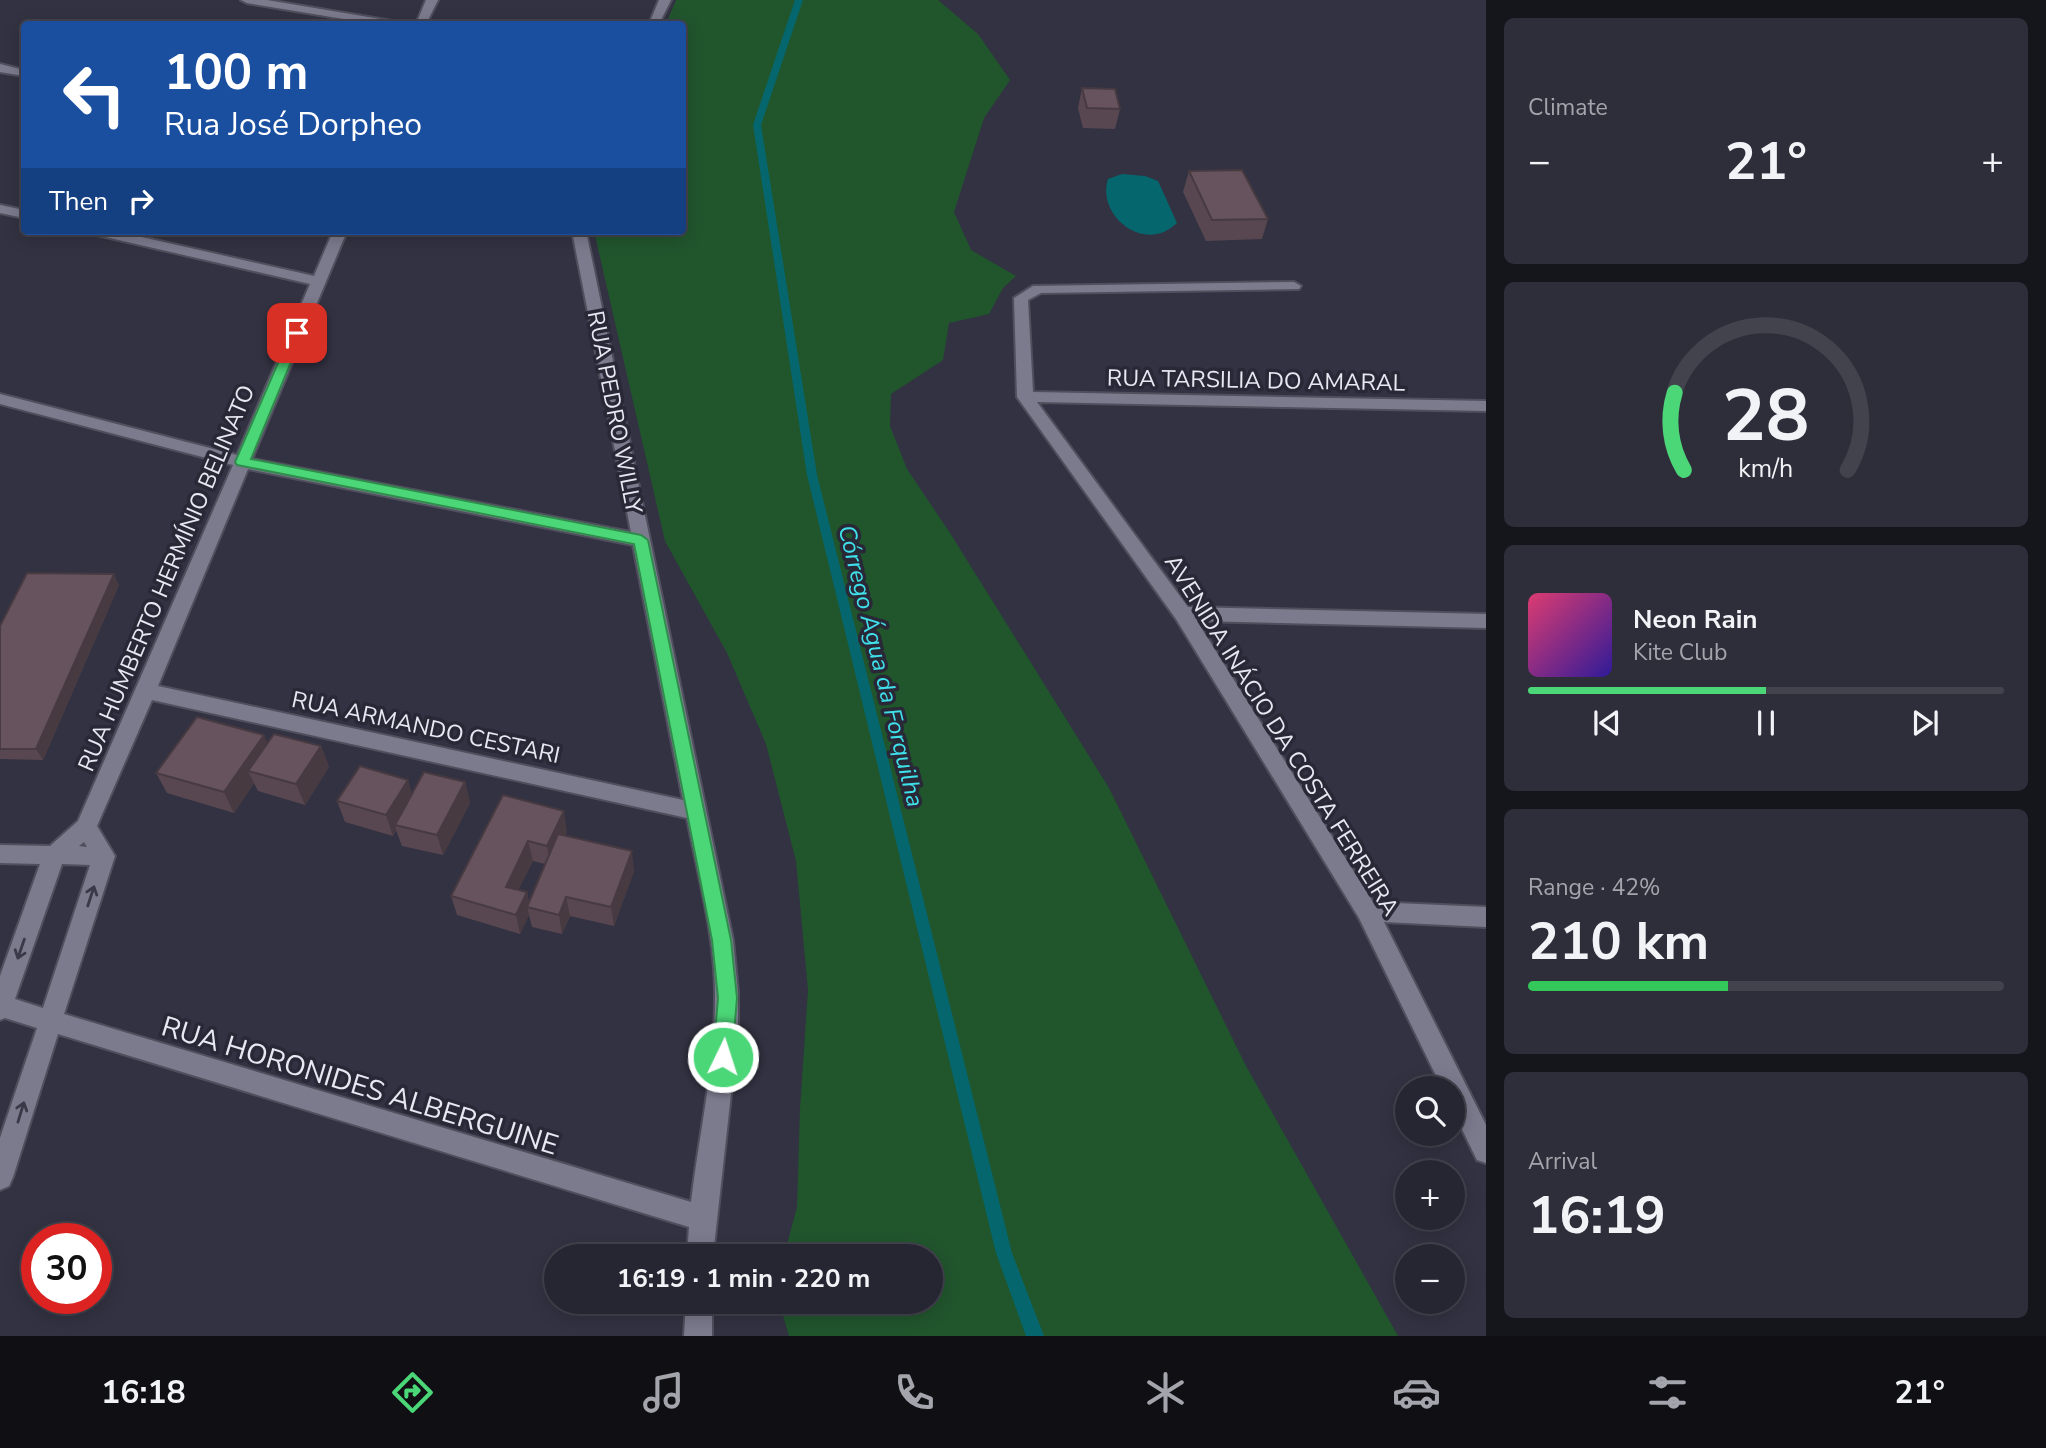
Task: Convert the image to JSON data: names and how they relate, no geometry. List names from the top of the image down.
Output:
{
  "streets": {
    "street": [
      "RUA TARSILIA DO AMARAL",
      "RUA PEDRO WILLY",
      "RUA HUMBERTO HERMÍNIO BELINATO",
      "RUA ARMANDO CESTARI",
      "AVENIDA INÁCIO DA COSTA FERREIRA",
      "RUA HORONIDES ALBERGUINE"
    ]
  },
  "crossings": [
    ["RUA TARSILIA DO AMARAL", "AVENIDA INÁCIO DA COSTA FERREIRA"],
    ["RUA PEDRO WILLY", "RUA ARMANDO CESTARI"],
    ["RUA PEDRO WILLY", "RUA HORONIDES ALBERGUINE"],
    ["RUA HUMBERTO HERMÍNIO BELINATO", "RUA ARMANDO CESTARI"]
  ],
  "water": ["Córrego Água da Forquilha"],
  "page": {
    "tile": [
      "Climate",
      ["Range · 42%", "210 km"],
      ["Arrival", "16:19"]
    ],
    "turn": ["100 m", "Rua José Dorpheo"],
    "heat": ["−", "21°", "+"],
    "then": "Then",
    "song": ["Neon Rain", "Kite Club"],
    "map_buttons": ["+", "−"],
    "limit": "30",
    "trip": "16:19 · 1 min · 220 m",
    "tabs": ["16:18", "21°"],
    "gauge": ["28", "km/h"]
  }
}
